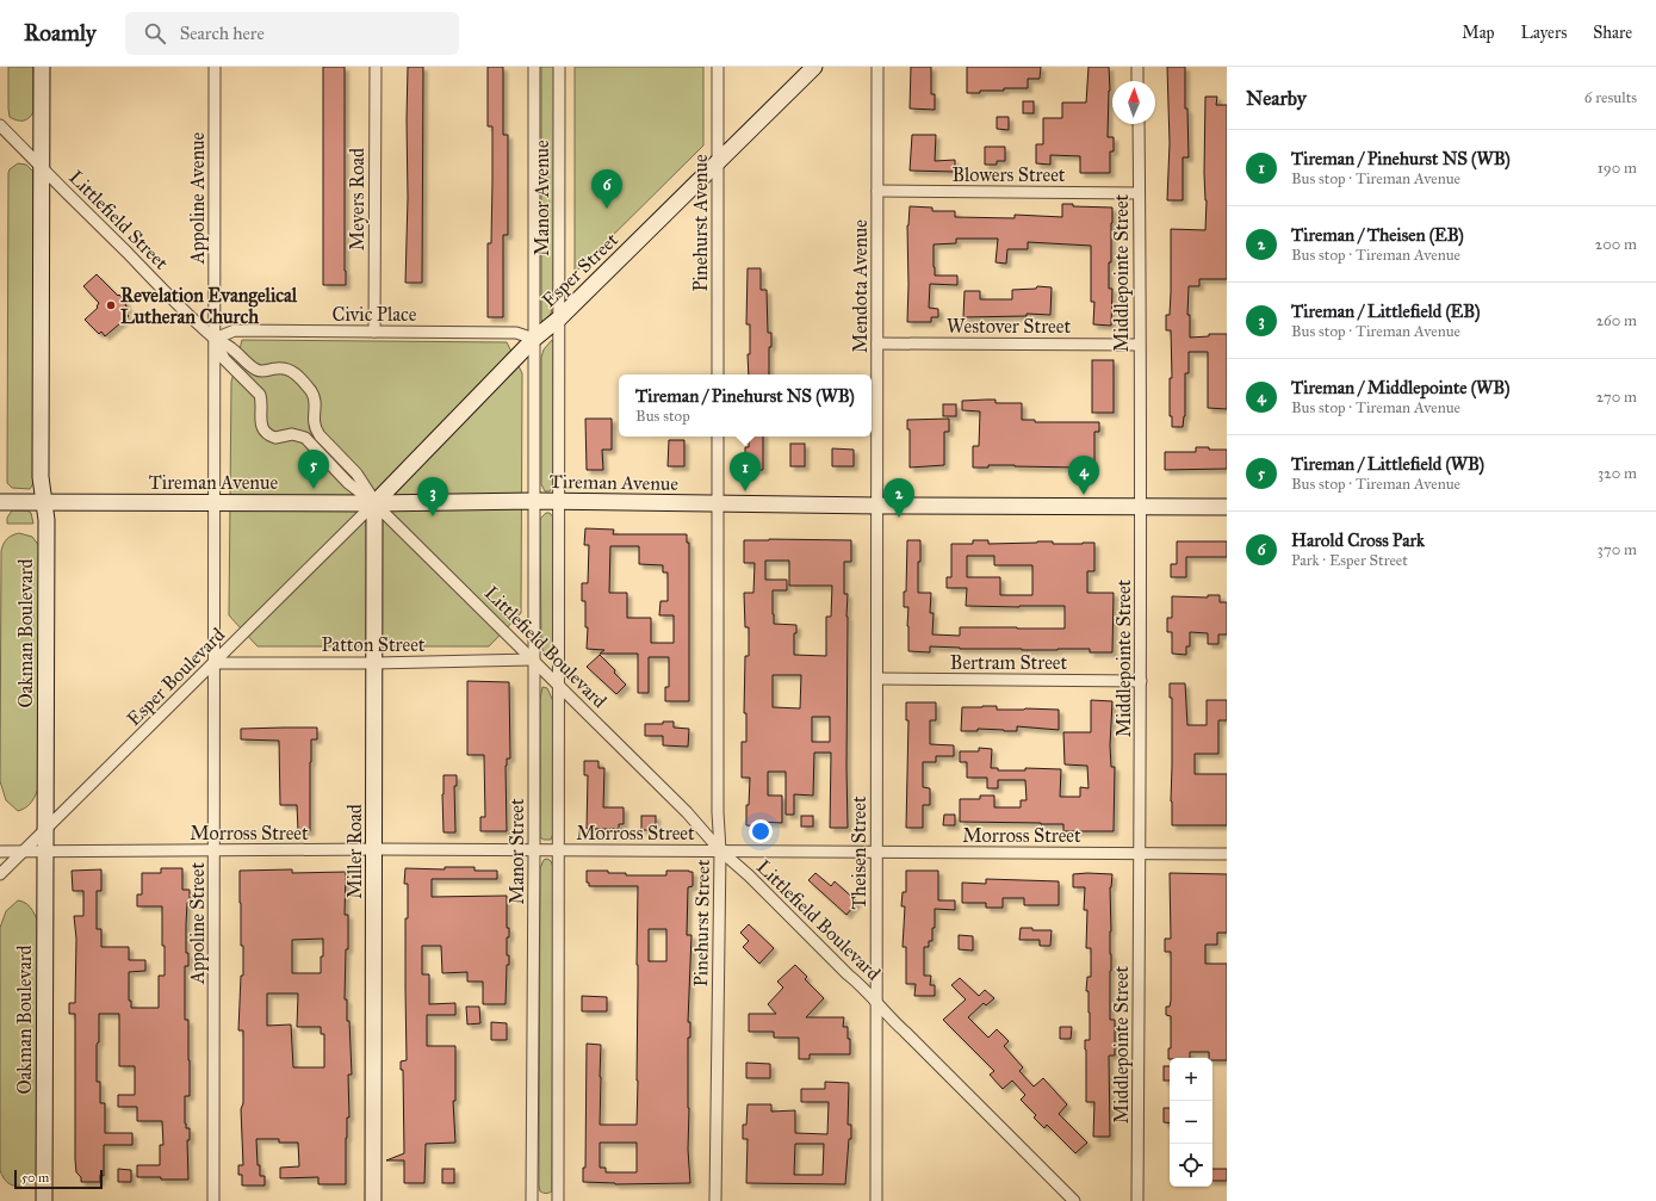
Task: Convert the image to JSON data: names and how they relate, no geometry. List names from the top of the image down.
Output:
{
  "streets": {
    "street": [
      "Blowers Street",
      "Appoline Avenue",
      "Manor Avenue",
      "Meyers Road",
      "Littlefield Street",
      "Pinehurst Avenue",
      "Esper Street",
      "Middlepointe Street",
      "Mendota Avenue",
      "Civic Place",
      "Westover Street",
      "Tireman Avenue",
      "Oakman Boulevard",
      "Patton Street",
      "Littlefield Boulevard",
      "Bertram Street",
      "Esper Boulevard",
      "Morross Street",
      "Miller Road",
      "Manor Street",
      "Theisen Street",
      "Appoline Street",
      "Pinehurst Street"
    ]
  },
  "crossings": [
    ["Blowers Street", "Middlepointe Street"],
    ["Blowers Street", "Mendota Avenue"],
    ["Appoline Avenue", "Littlefield Street"],
    ["Appoline Avenue", "Civic Place"],
    ["Appoline Avenue", "Tireman Avenue"],
    ["Appoline Avenue", "Appoline Street"],
    ["Manor Avenue", "Esper Street"],
    ["Manor Avenue", "Civic Place"],
    ["Manor Avenue", "Tireman Avenue"],
    ["Manor Avenue", "Manor Street"],
    ["Meyers Road", "Civic Place"],
    ["Littlefield Street", "Esper Street"],
    ["Littlefield Street", "Civic Place"],
    ["Littlefield Street", "Tireman Avenue"],
    ["Littlefield Street", "Oakman Boulevard"],
    ["Littlefield Street", "Littlefield Boulevard"],
    ["Littlefield Street", "Esper Boulevard"],
    ["Littlefield Street", "Miller Road"],
    ["Pinehurst Avenue", "Esper Street"],
    ["Esper Street", "Civic Place"],
    ["Esper Street", "Tireman Avenue"],
    ["Esper Street", "Littlefield Boulevard"],
    ["Esper Street", "Esper Boulevard"],
    ["Esper Street", "Miller Road"],
    ["Middlepointe Street", "Westover Street"],
    ["Middlepointe Street", "Tireman Avenue"],
    ["Middlepointe Street", "Bertram Street"],
    ["Middlepointe Street", "Morross Street"],
    ["Mendota Avenue", "Westover Street"],
    ["Mendota Avenue", "Tireman Avenue"],
    ["Mendota Avenue", "Theisen Street"],
    ["Tireman Avenue", "Oakman Boulevard"],
    ["Tireman Avenue", "Littlefield Boulevard"],
    ["Tireman Avenue", "Esper Boulevard"],
    ["Tireman Avenue", "Miller Road"],
    ["Tireman Avenue", "Manor Street"],
    ["Tireman Avenue", "Theisen Street"],
    ["Tireman Avenue", "Appoline Street"],
    ["Tireman Avenue", "Pinehurst Street"],
    ["Oakman Boulevard", "Esper Boulevard"],
    ["Oakman Boulevard", "Morross Street"],
    ["Patton Street", "Littlefield Boulevard"],
    ["Patton Street", "Esper Boulevard"],
    ["Patton Street", "Miller Road"],
    ["Patton Street", "Manor Street"],
    ["Patton Street", "Appoline Street"],
    ["Littlefield Boulevard", "Esper Boulevard"],
    ["Littlefield Boulevard", "Morross Street"],
    ["Littlefield Boulevard", "Miller Road"],
    ["Littlefield Boulevard", "Manor Street"],
    ["Littlefield Boulevard", "Theisen Street"],
    ["Littlefield Boulevard", "Pinehurst Street"],
    ["Bertram Street", "Theisen Street"],
    ["Esper Boulevard", "Morross Street"],
    ["Esper Boulevard", "Miller Road"],
    ["Esper Boulevard", "Appoline Street"],
    ["Morross Street", "Miller Road"],
    ["Morross Street", "Manor Street"],
    ["Morross Street", "Theisen Street"],
    ["Morross Street", "Appoline Street"],
    ["Morross Street", "Pinehurst Street"]
  ],
  "places": ["Revelation Evangelical Lutheran Church"],
  "scale_bar": "50 m",
  "north": "top",
  "page": {
    "header": "Roamly",
    "search": "Search here",
    "nav": ["Map", "Layers", "Share"],
    "heading": ["Nearby", "6 results"],
    "list": [
      {
        "mark": "1",
        "name": "Tireman / Pinehurst NS (WB)",
        "note": "Bus stop · Tireman Avenue",
        "value": "190 m"
      },
      {
        "mark": "2",
        "name": "Tireman / Theisen (EB)",
        "note": "Bus stop · Tireman Avenue",
        "value": "200 m"
      },
      {
        "mark": "3",
        "name": "Tireman / Littlefield (EB)",
        "note": "Bus stop · Tireman Avenue",
        "value": "260 m"
      },
      {
        "mark": "4",
        "name": "Tireman / Middlepointe (WB)",
        "note": "Bus stop · Tireman Avenue",
        "value": "270 m"
      },
      {
        "mark": "5",
        "name": "Tireman / Littlefield (WB)",
        "note": "Bus stop · Tireman Avenue",
        "value": "320 m"
      },
      {
        "mark": "6",
        "name": "Harold Cross Park",
        "note": "Park · Esper Street",
        "value": "370 m"
      }
    ],
    "pins": [
      "6",
      "5",
      "1",
      "4",
      "3",
      "2"
    ],
    "popup": ["Tireman / Pinehurst NS (WB)", "Bus stop"],
    "map_buttons": ["+", "−"],
    "scale": "50 m"
  }
}
